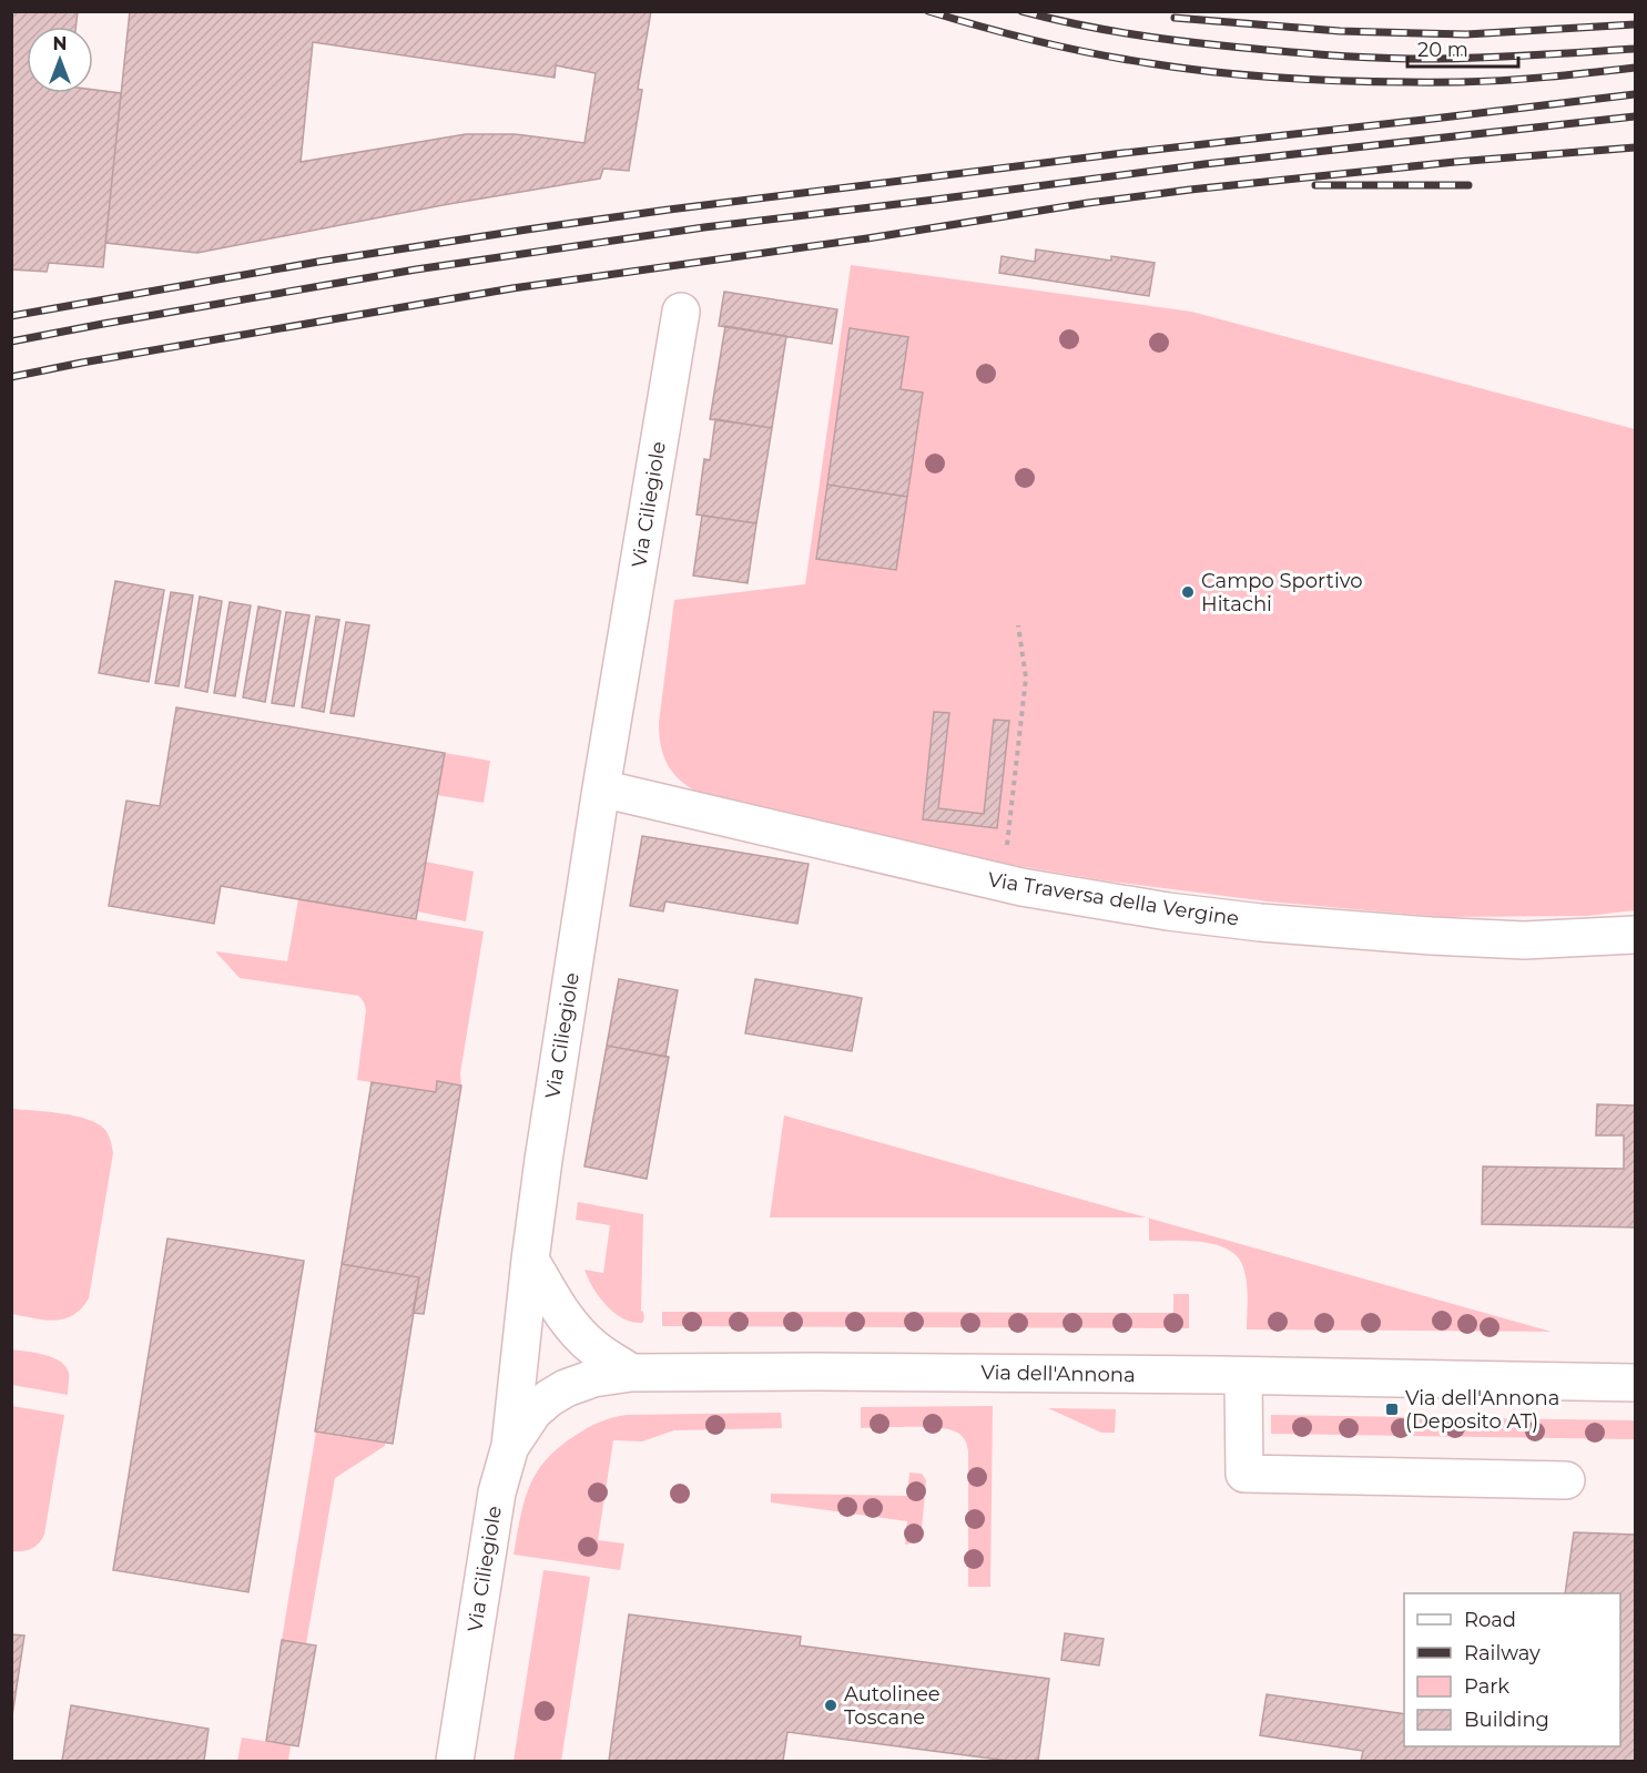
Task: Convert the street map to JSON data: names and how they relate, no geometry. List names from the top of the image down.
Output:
{
  "streets": {
    "street": ["Via Ciliegiole", "Via Traversa della Vergine", "Via dell'Annona"]
  },
  "crossings": [
    ["Via Ciliegiole", "Via Traversa della Vergine"],
    ["Via Ciliegiole", "Via dell'Annona"]
  ],
  "places": {
    "other": ["Campo Sportivo Hitachi", "Autolinee Toscane"],
    "transit": ["Via dell'Annona (Deposito AT)"]
  },
  "legend": [
    "Road",
    "Railway",
    "Park",
    "Building"
  ],
  "scale_bar": "20 m",
  "north": "top"
}
